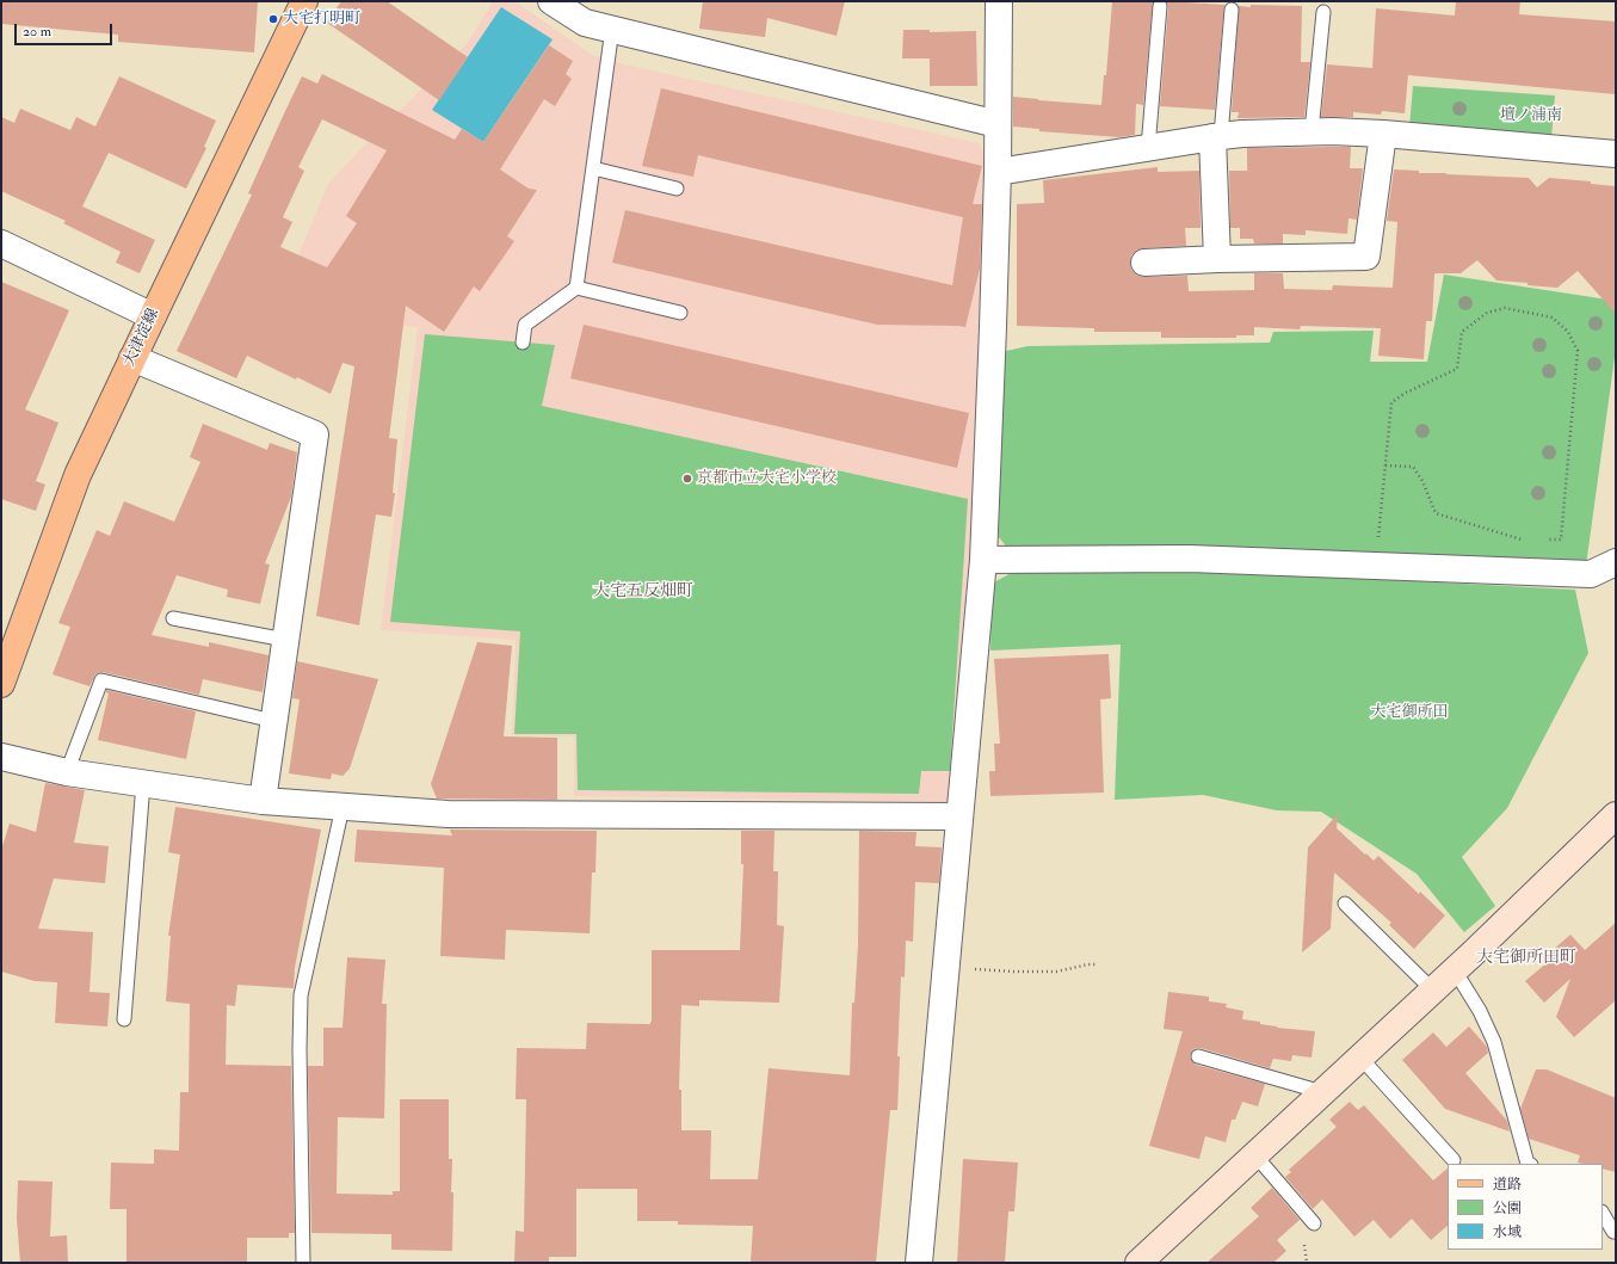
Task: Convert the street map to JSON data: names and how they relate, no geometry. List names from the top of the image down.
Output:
{
  "streets": {
    "main road": ["大津淀線"]
  },
  "districts": ["大宅五反畑町", "大宅御所田町"],
  "parks": ["壇ノ浦南", "大宅御所田"],
  "places": ["大宅打明町", "京都市立大宅小学校"],
  "legend": ["道路", "公園", "水域"],
  "scale_bar": "20 m"
}
